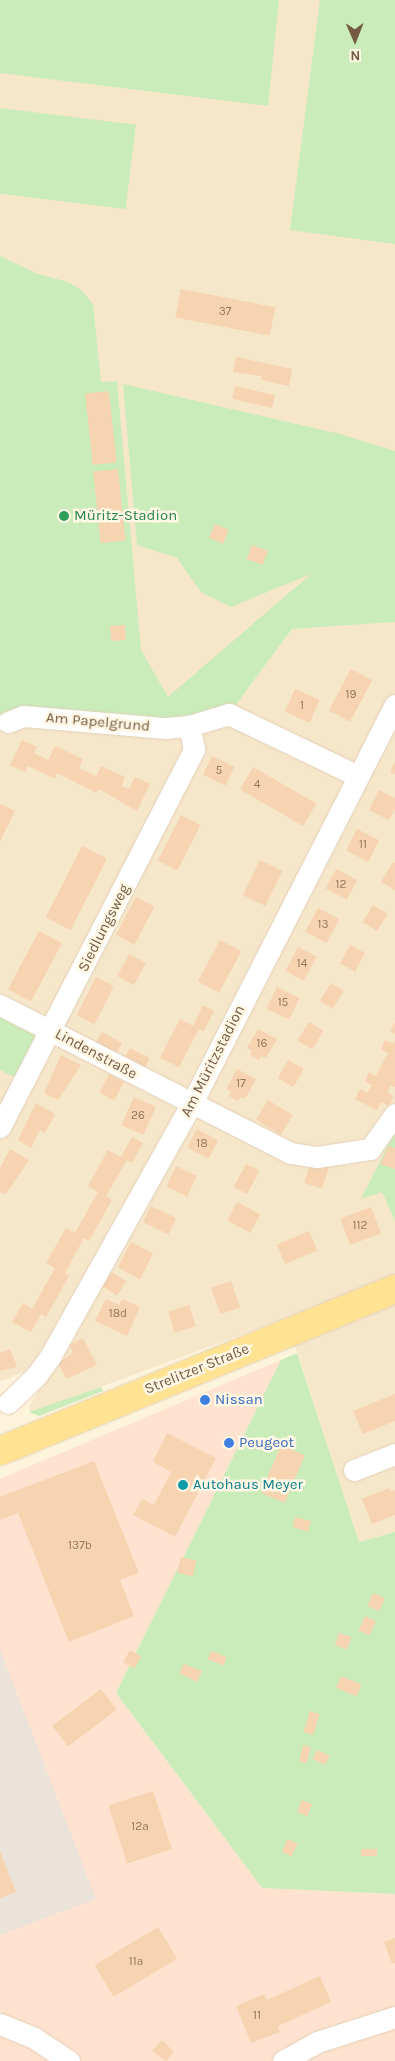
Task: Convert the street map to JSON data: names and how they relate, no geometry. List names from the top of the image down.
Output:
{
  "streets": {
    "main road": ["Strelitzer Straße"],
    "street": [
      "Am Papelgrund",
      "Siedlungsweg",
      "Lindenstraße",
      "Am Müritzstadion"
    ]
  },
  "crossings": [
    ["Am Papelgrund", "Siedlungsweg"],
    ["Siedlungsweg", "Lindenstraße"],
    ["Lindenstraße", "Am Müritzstadion"]
  ],
  "places": [
    "Müritz-Stadion",
    "Nissan",
    "Peugeot",
    "Autohaus Meyer"
  ],
  "house_numbers": [
    "37",
    "19",
    "1",
    "5",
    "4",
    "11",
    "12",
    "13",
    "14",
    "15",
    "16",
    "17",
    "26",
    "18",
    "112",
    "18d",
    "137b",
    "12a",
    "11a",
    "11"
  ],
  "north": "bottom"
}
